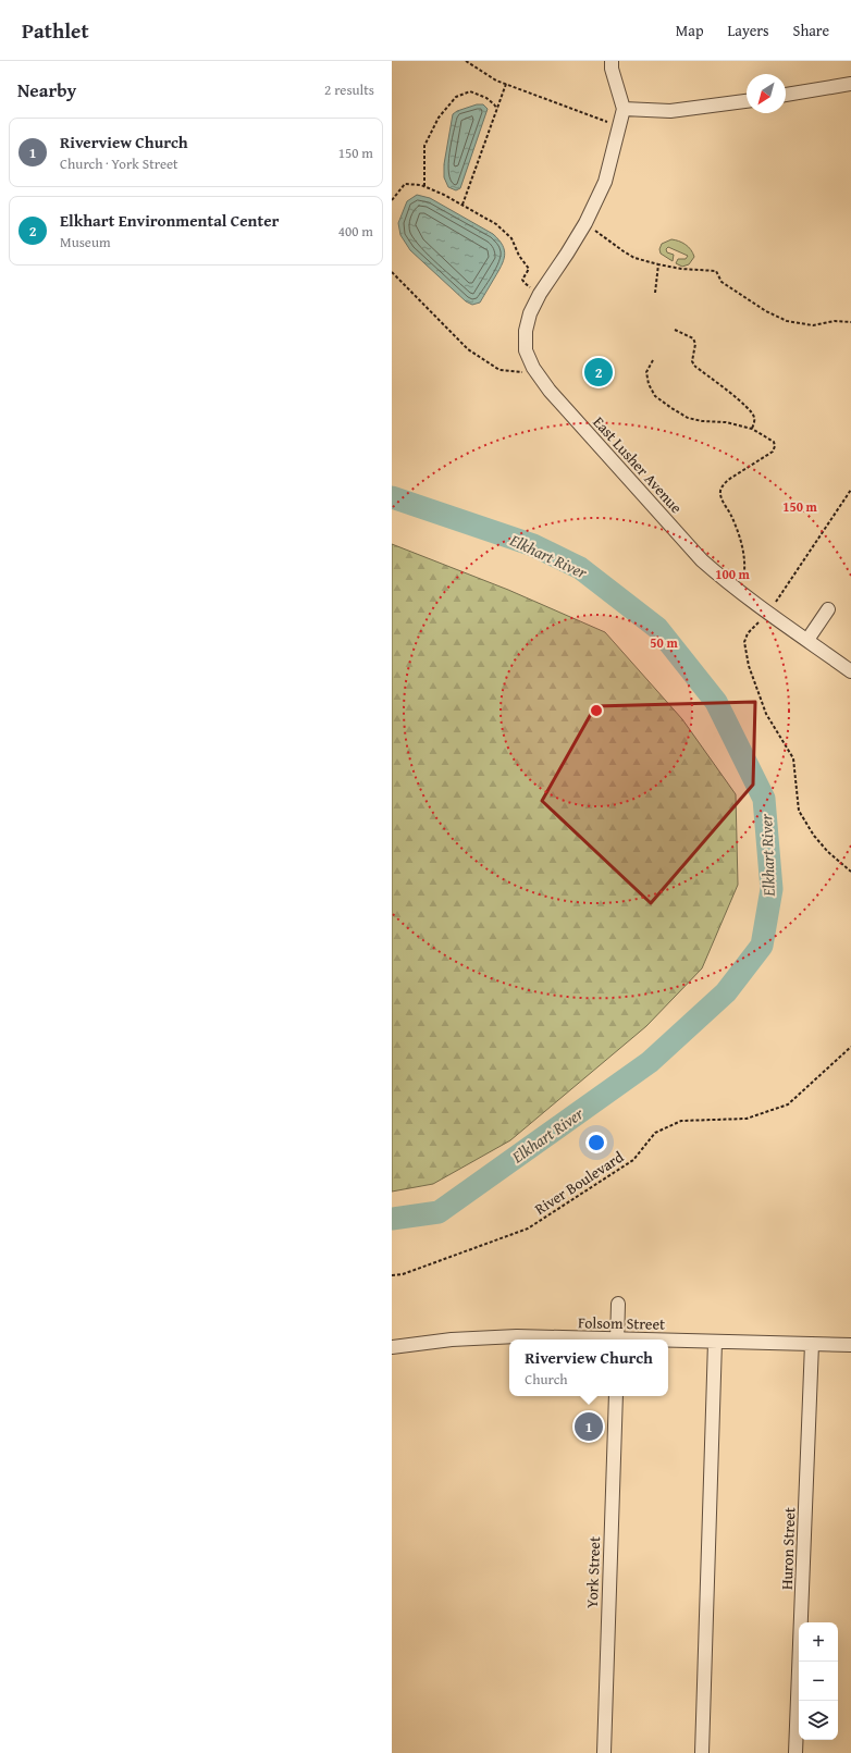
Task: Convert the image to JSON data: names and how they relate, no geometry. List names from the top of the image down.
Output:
{
  "streets": {
    "street": [
      "East Lusher Avenue",
      "Folsom Street",
      "Huron Street",
      "York Street"
    ],
    "path": ["River Boulevard"]
  },
  "crossings": [
    ["Folsom Street", "Huron Street"]
  ],
  "water": ["Elkhart River"],
  "north": "bottom left",
  "page": {
    "header": "Pathlet",
    "nav": ["Map", "Layers", "Share"],
    "heading": ["Nearby", "2 results"],
    "list": [
      {
        "mark": "1",
        "name": "Riverview Church",
        "note": "Church · York Street",
        "value": "150 m"
      },
      {
        "mark": "2",
        "name": "Elkhart Environmental Center",
        "note": "Museum",
        "value": "400 m"
      }
    ],
    "pins": ["2", "1"],
    "popup": ["Riverview Church", "Church"],
    "map_buttons": ["+", "−"]
  },
  "rings": ["150 m", "100 m", "50 m"]
}
